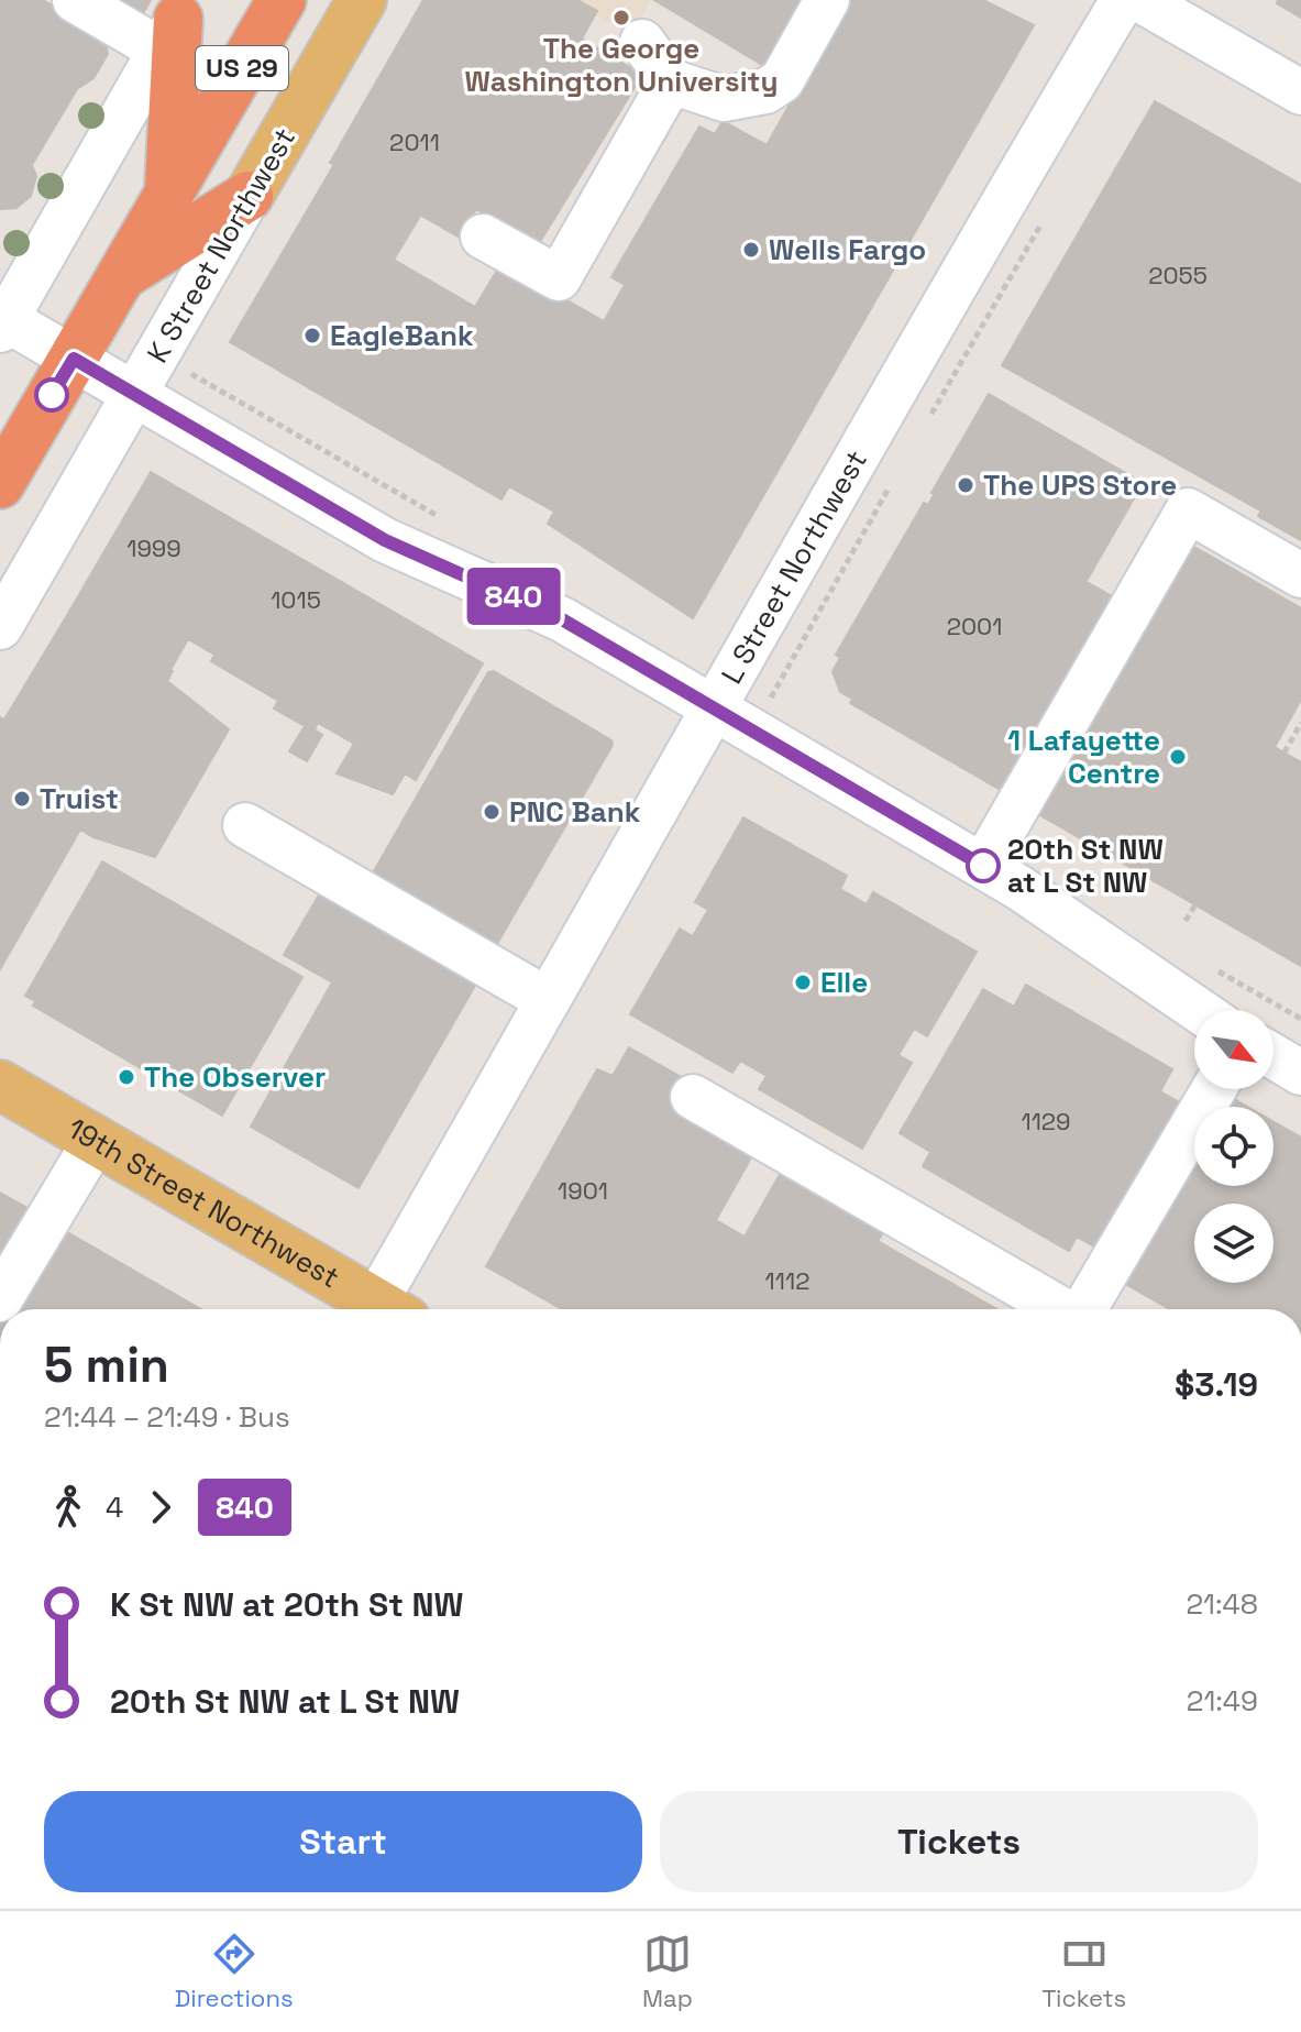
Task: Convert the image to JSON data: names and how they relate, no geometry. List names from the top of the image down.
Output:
{
  "streets": {
    "highway": ["US 29"],
    "main road": ["K Street Northwest", "19th Street Northwest"],
    "street": ["L Street Northwest"]
  },
  "places": [
    "The George Washington University",
    "Wells Fargo",
    "EagleBank",
    "The UPS Store",
    "1 Lafayette Centre",
    "Truist",
    "PNC Bank",
    "20th St NW at L St NW",
    "Elle",
    "The Observer"
  ],
  "lines": ["bus line 840"],
  "house_numbers": [
    "2011",
    "2055",
    "1999",
    "1015",
    "2001",
    "1129",
    "1901",
    "1112"
  ],
  "north": "bottom right",
  "page": {
    "on_map": "840",
    "heading": ["5 min", "21:44 – 21:49 · Bus", "$3.19"],
    "legs": ["4", "840"],
    "list": [
      {
        "name": "K St NW at 20th St NW",
        "value": "21:48"
      },
      {
        "name": "20th St NW at L St NW",
        "value": "21:49"
      }
    ],
    "buttons": ["Start", "Tickets"],
    "tabs": ["Directions", "Map", "Tickets"]
  }
}
